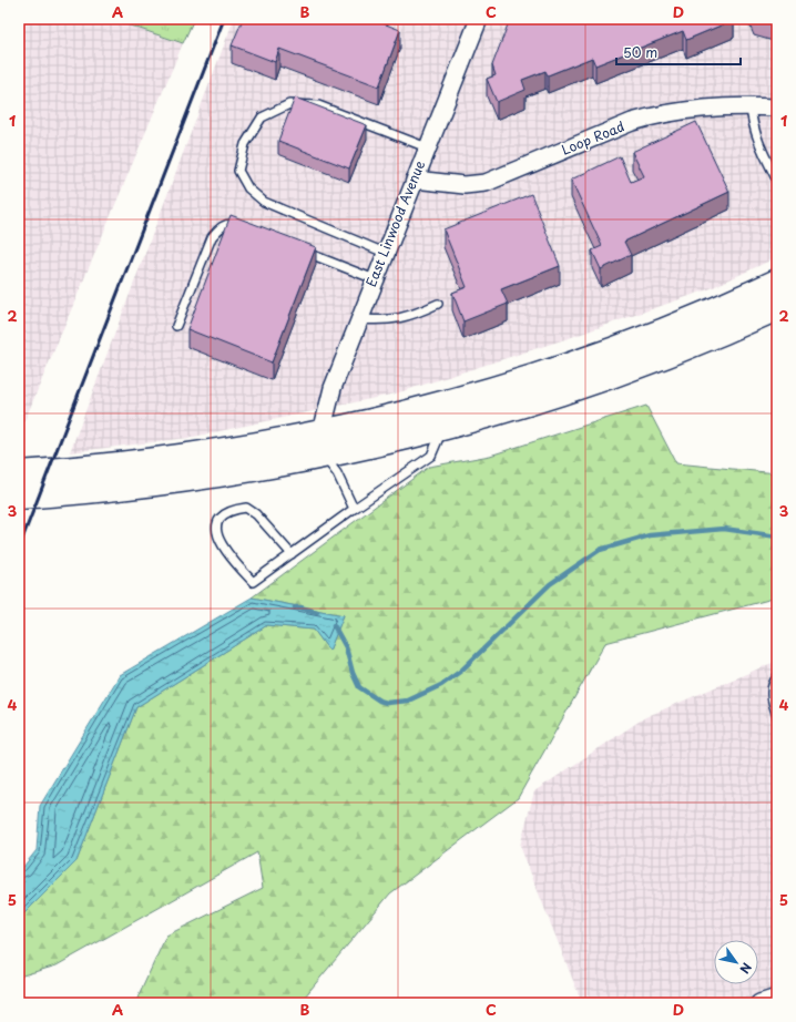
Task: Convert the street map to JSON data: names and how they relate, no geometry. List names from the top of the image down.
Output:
{
  "streets": {
    "street": ["Loop Road", "East Linwood Avenue"]
  },
  "crossings": [
    ["Loop Road", "East Linwood Avenue"]
  ],
  "scale_bar": "50 m",
  "north": "bottom right",
  "grid": {
    "columns": [
      "A",
      "B",
      "C",
      "D"
    ],
    "rows": [
      "1",
      "2",
      "3",
      "4",
      "5"
    ]
  }
}
